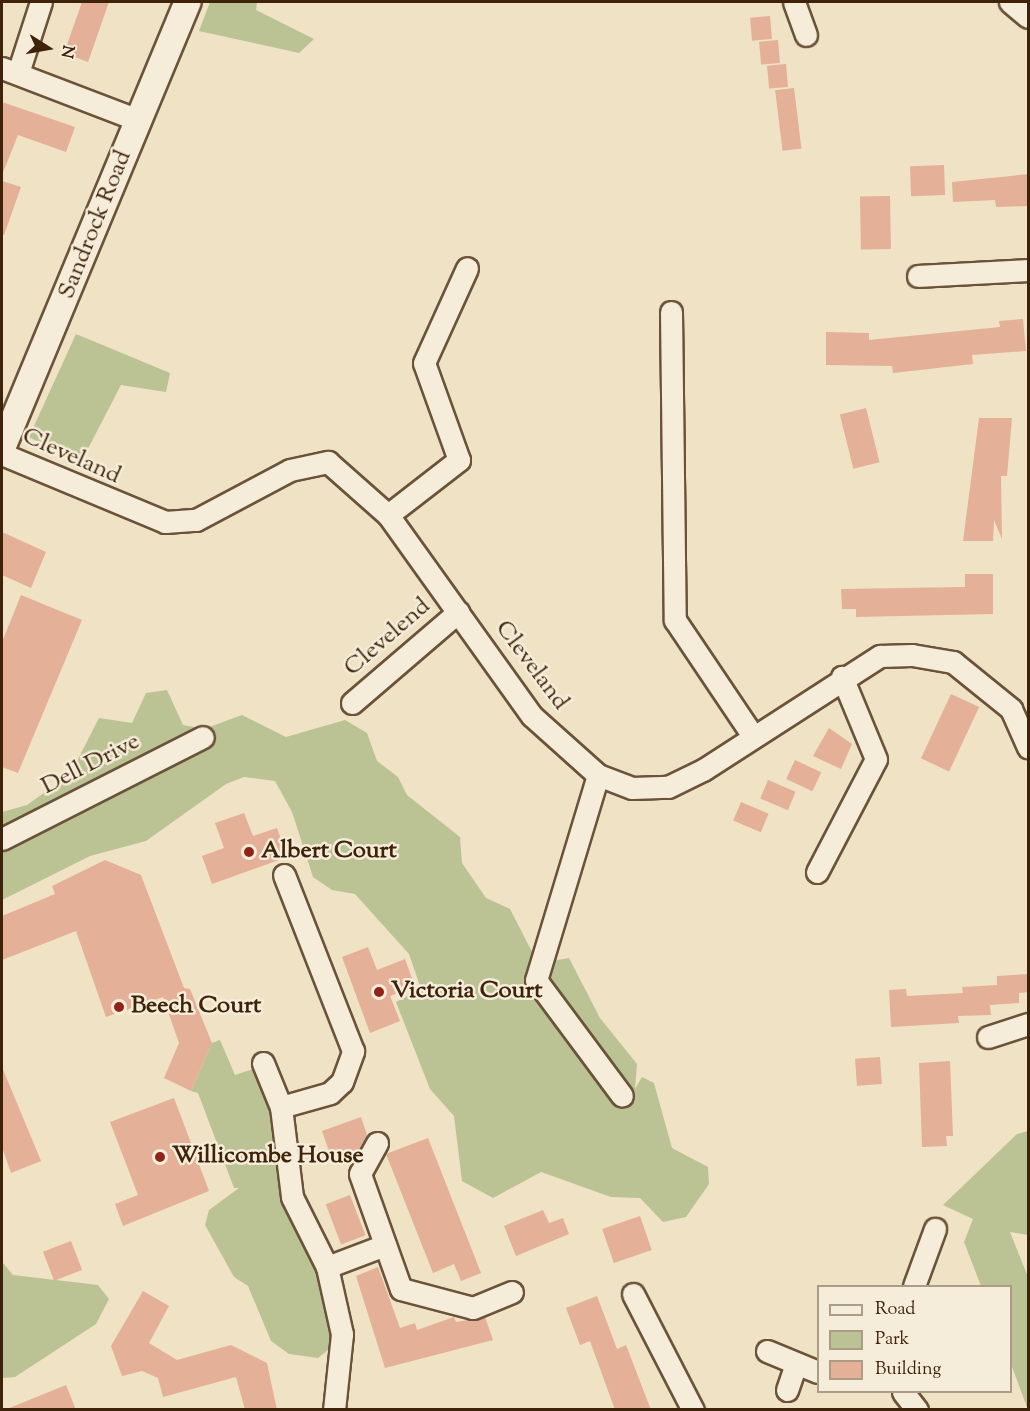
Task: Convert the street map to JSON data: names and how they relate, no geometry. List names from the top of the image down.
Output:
{
  "streets": {
    "street": [
      "Sandrock Road",
      "Cleveland",
      "Clevelend",
      "Dell Drive"
    ]
  },
  "crossings": [
    ["Cleveland", "Clevelend"]
  ],
  "places": [
    "Albert Court",
    "Victoria Court",
    "Beech Court",
    "Willicombe House"
  ],
  "legend": ["Road", "Park", "Building"],
  "north": "right"
}
